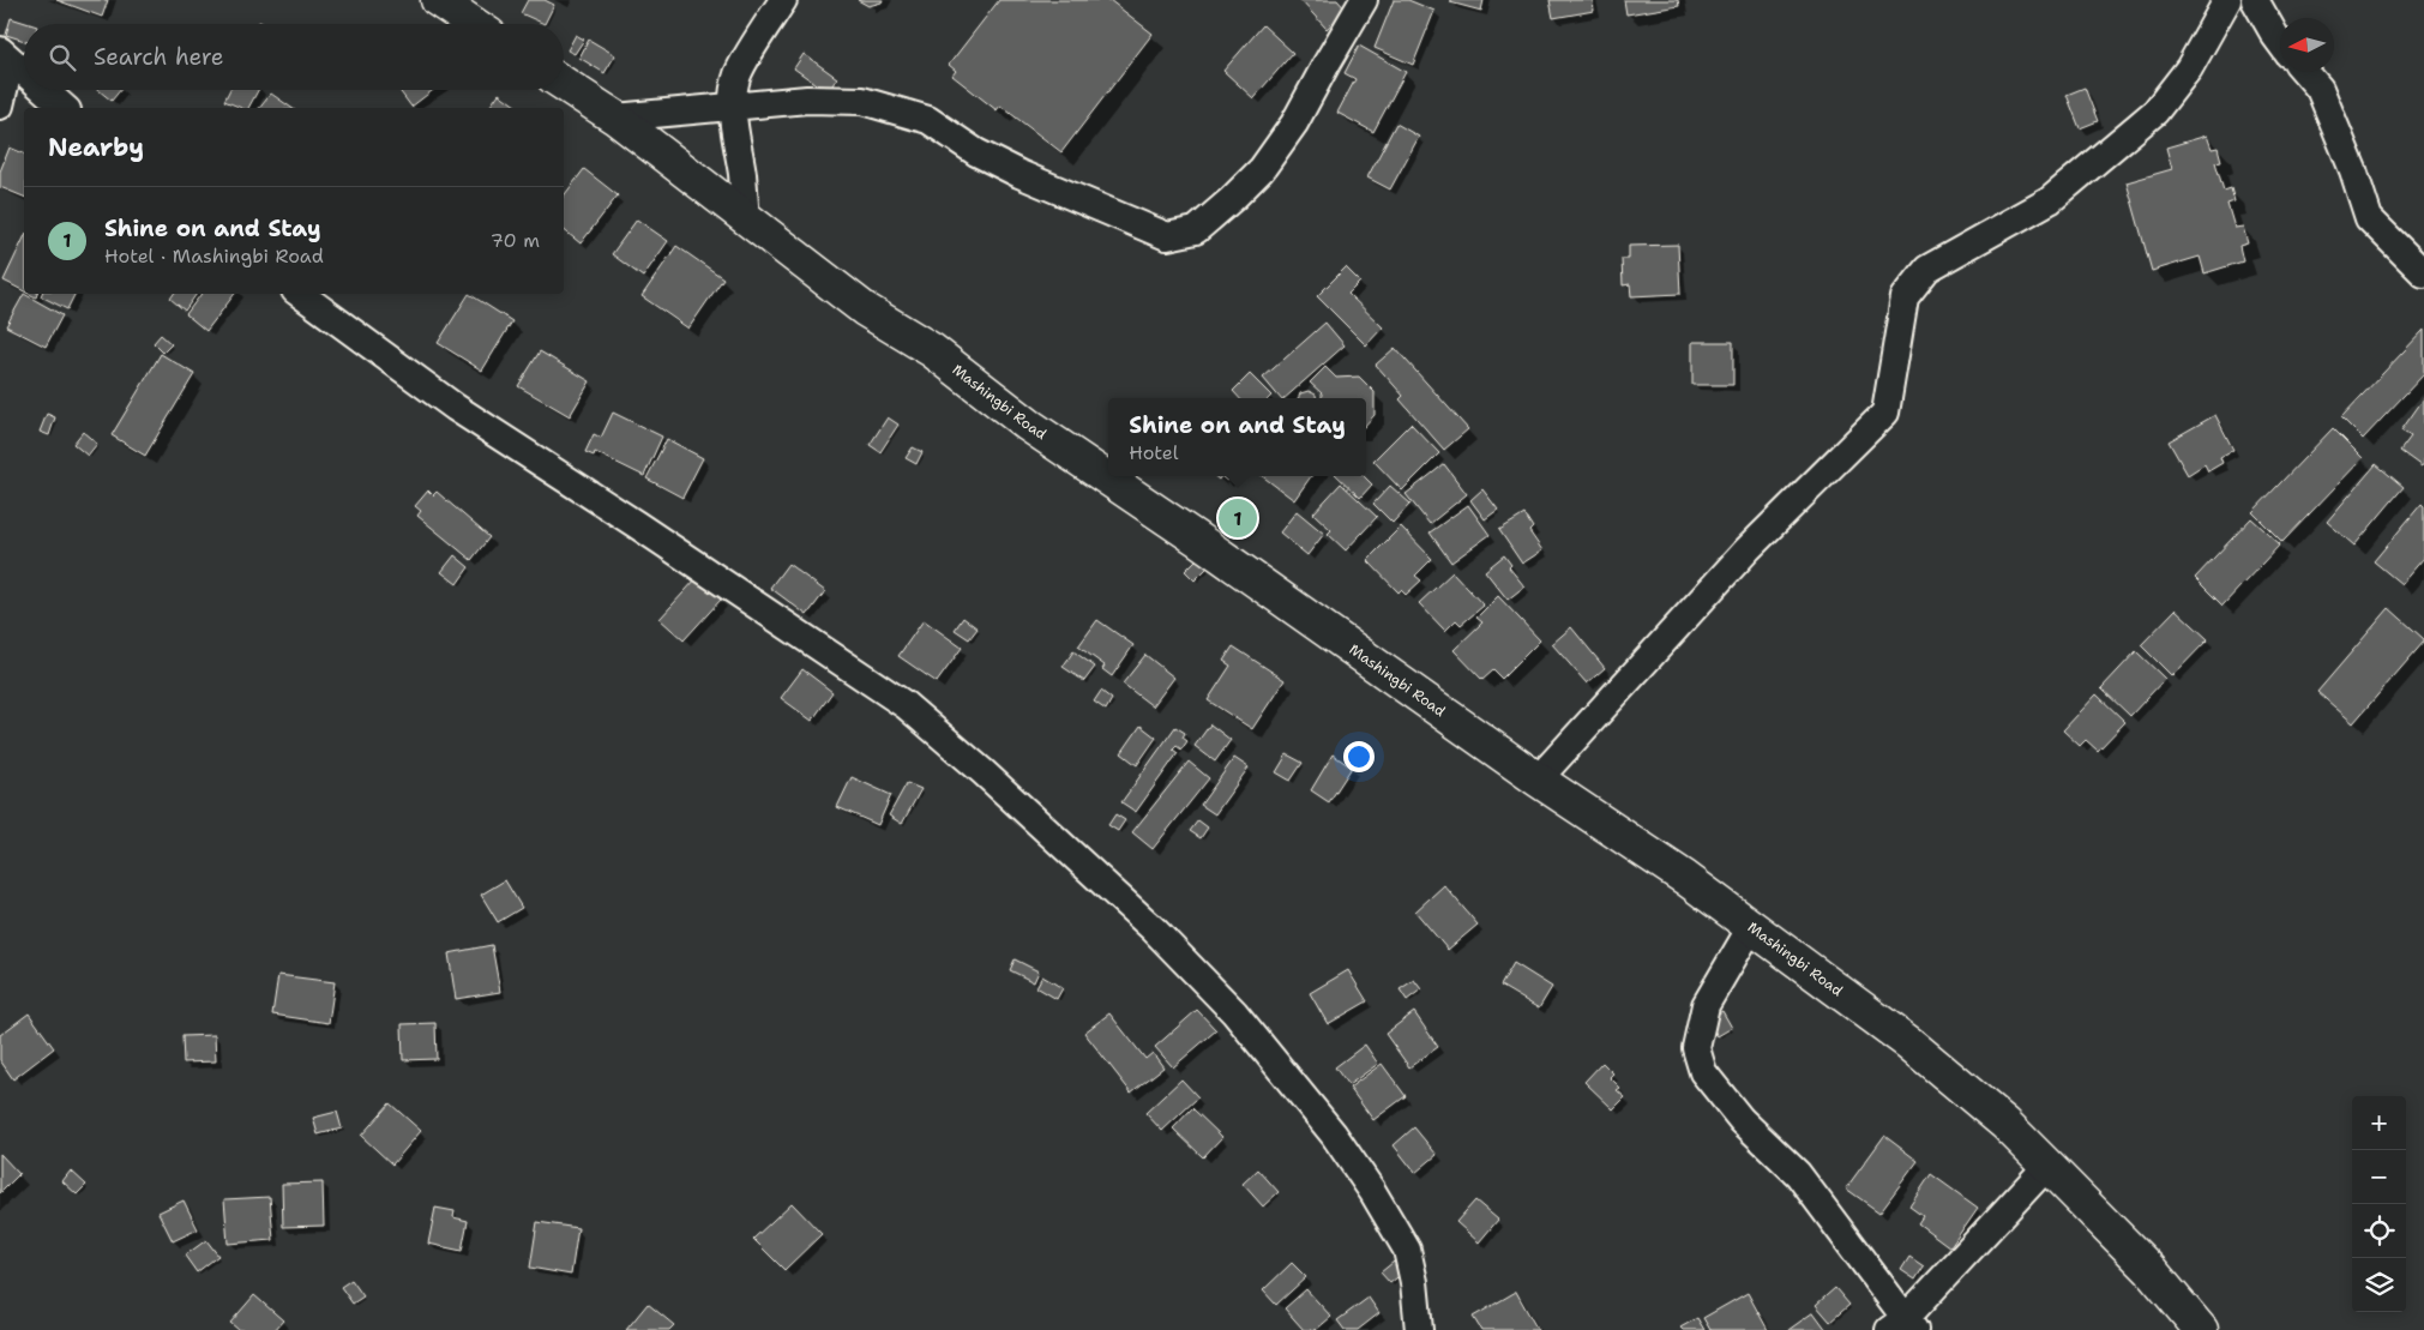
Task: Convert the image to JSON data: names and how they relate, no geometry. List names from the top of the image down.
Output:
{
  "streets": {
    "main road": ["Mashingbi Road"]
  },
  "north": "left",
  "page": {
    "search": "Search here",
    "heading": "Nearby",
    "list": [
      {
        "mark": "1",
        "name": "Shine on and Stay",
        "note": "Hotel · Mashingbi Road",
        "value": "70 m"
      }
    ],
    "popup": ["Shine on and Stay", "Hotel"],
    "pins": "1",
    "map_buttons": ["+", "−"]
  }
}
